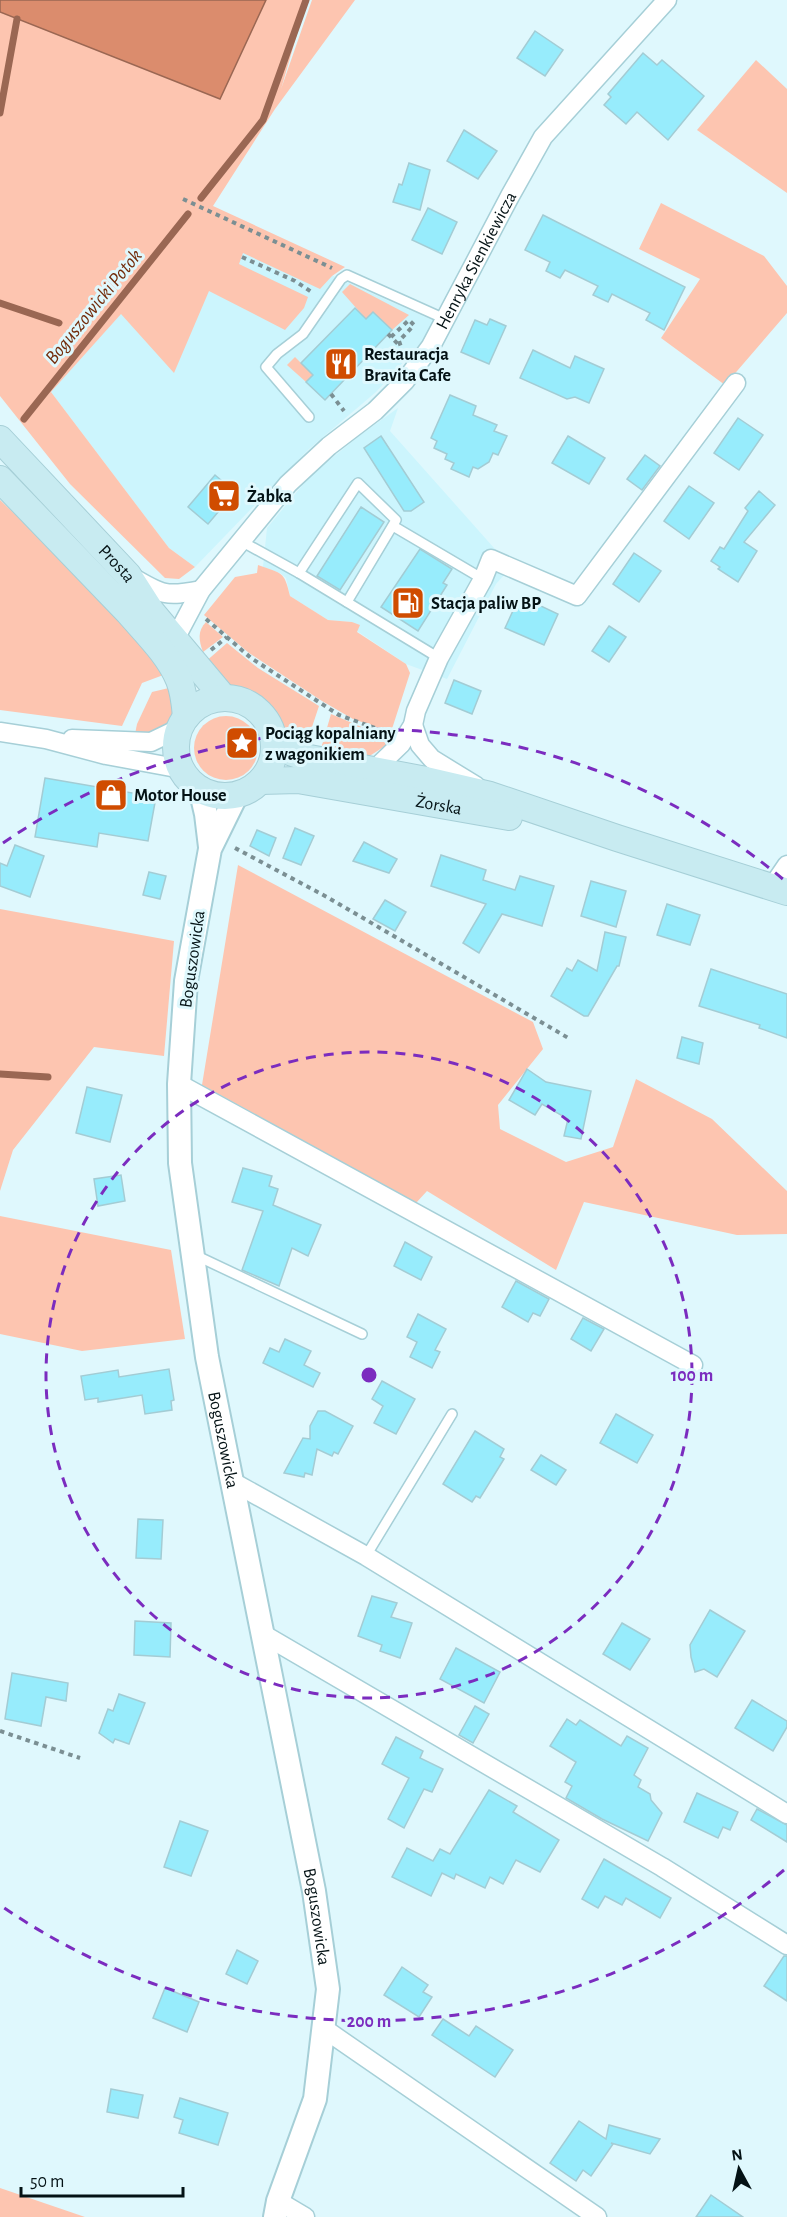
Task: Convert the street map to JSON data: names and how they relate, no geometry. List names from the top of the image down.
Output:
{
  "streets": {
    "main road": ["Prosta", "Żorska"],
    "street": ["Henryka Sienkiewicza", "Boguszowicka"]
  },
  "crossings": [
    ["Henryka Sienkiewicza", "Prosta"],
    ["Prosta", "Żorska"],
    ["Prosta", "Boguszowicka"],
    ["Żorska", "Boguszowicka"]
  ],
  "water": ["Boguszowicki Potok"],
  "places": {
    "restaurant": ["Restauracja Bravita Cafe"],
    "supermarket": ["Żabka"],
    "fuel station": ["Stacja paliw BP"],
    "place": ["Pociąg kopalniany z wagonikiem"],
    "shop": ["Motor House"]
  },
  "scale_bar": "50 m",
  "north": "top",
  "rings": ["100 m", "200 m"]
}
